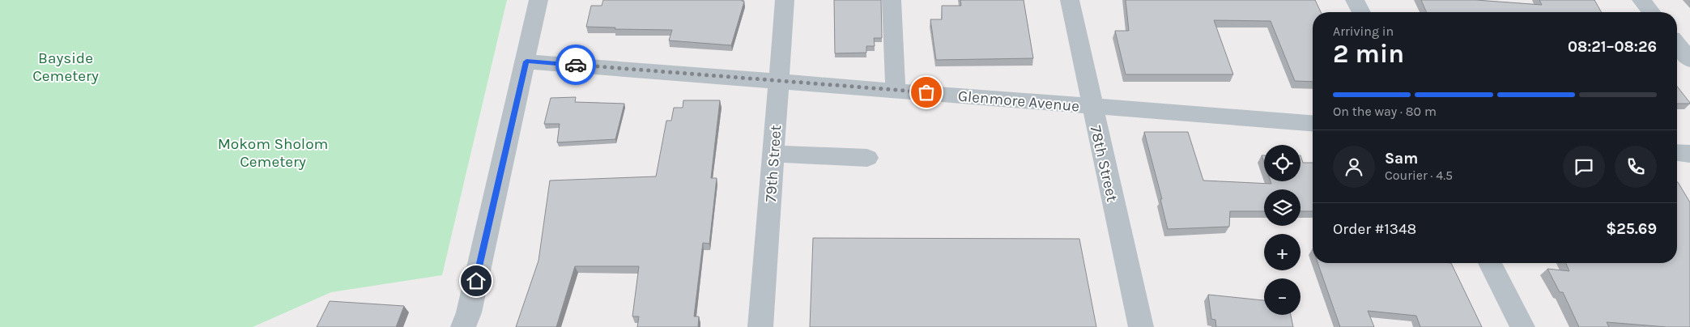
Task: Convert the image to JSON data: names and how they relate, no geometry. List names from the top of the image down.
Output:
{
  "streets": {
    "street": ["Glenmore Avenue", "79th Street", "78th Street"]
  },
  "crossings": [
    ["Glenmore Avenue", "79th Street"],
    ["Glenmore Avenue", "78th Street"]
  ],
  "parks": ["Bayside Cemetery", "Mokom Sholom Cemetery"],
  "page": {
    "heading": ["2 min", "Arriving in", "08:21–08:26"],
    "panel": [
      "Sam",
      "Courier · 4.5",
      "Order #1348",
      "$25.69"
    ],
    "bar": "On the way · 80 m",
    "map_buttons": ["+", "−"]
  }
}
